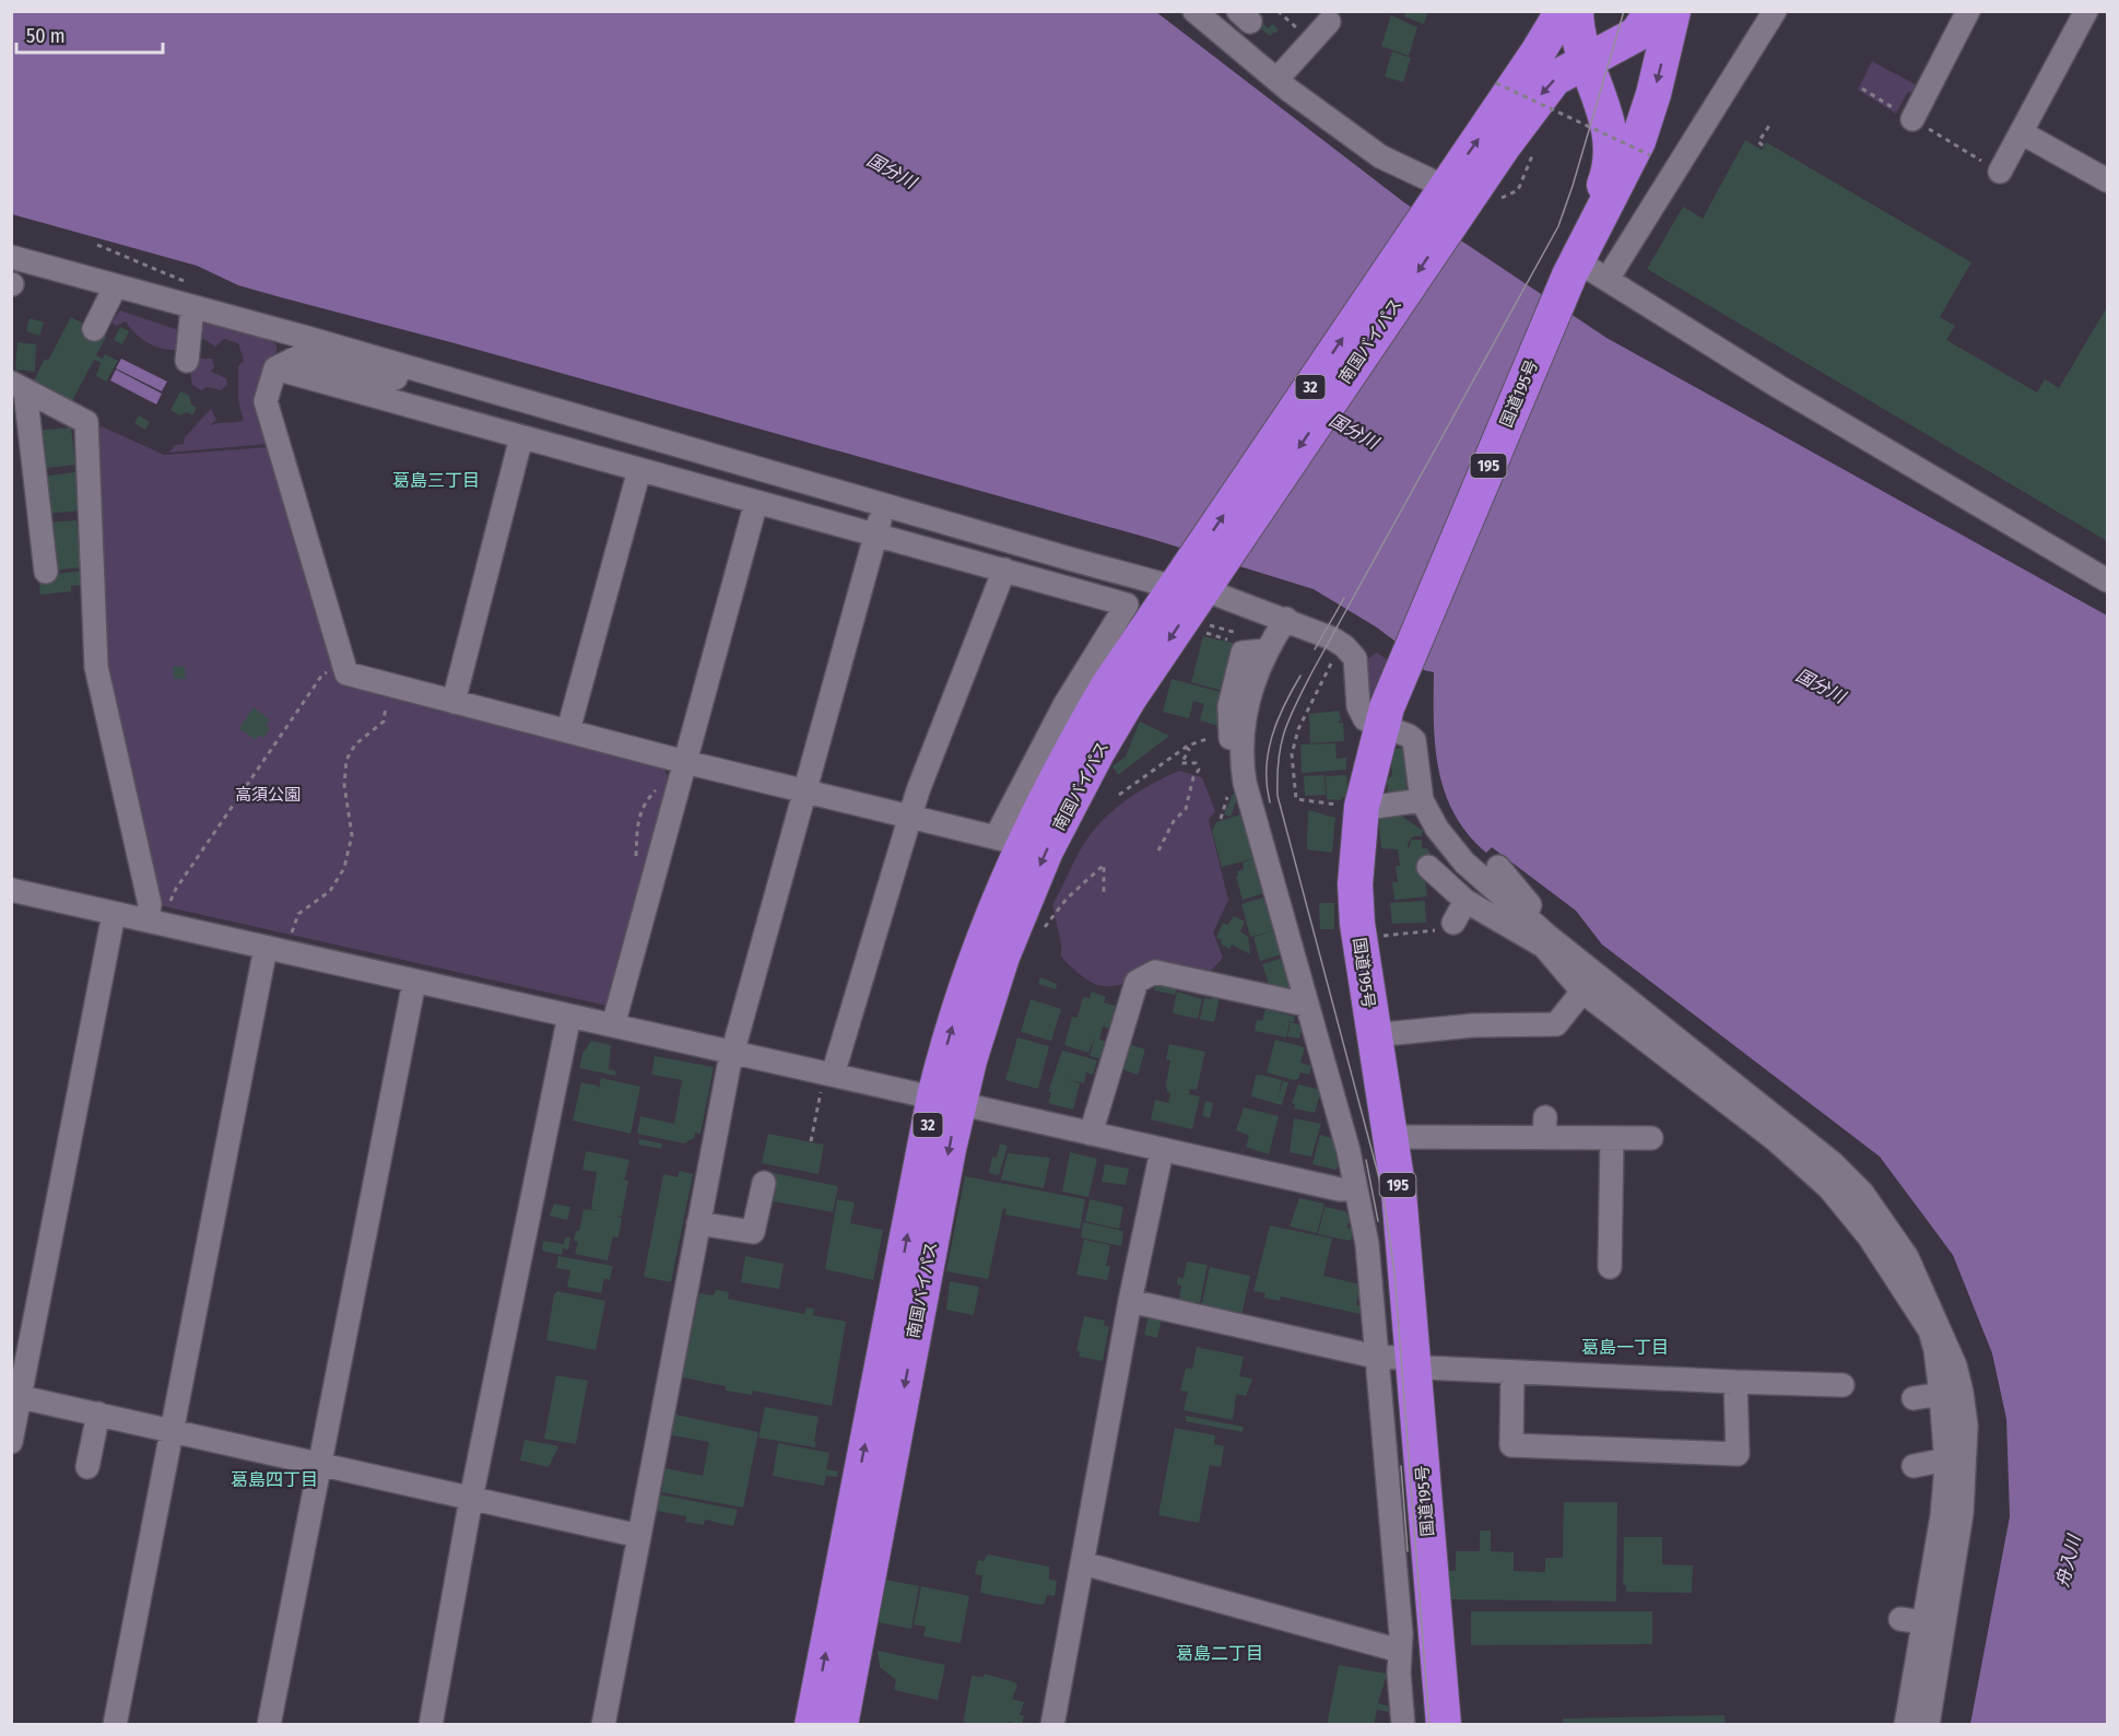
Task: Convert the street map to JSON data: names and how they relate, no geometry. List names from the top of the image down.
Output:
{
  "streets": {
    "highway": [
      "南国バイパス",
      "32",
      "国道195号",
      "195"
    ]
  },
  "crossings": [
    ["南国バイパス", "国道195号"]
  ],
  "districts": [
    "葛島三丁目",
    "葛島一丁目",
    "葛島四丁目",
    "葛島二丁目"
  ],
  "water": ["国分川", "舟入川"],
  "parks": ["高須公園"],
  "scale_bar": "50 m"
}
